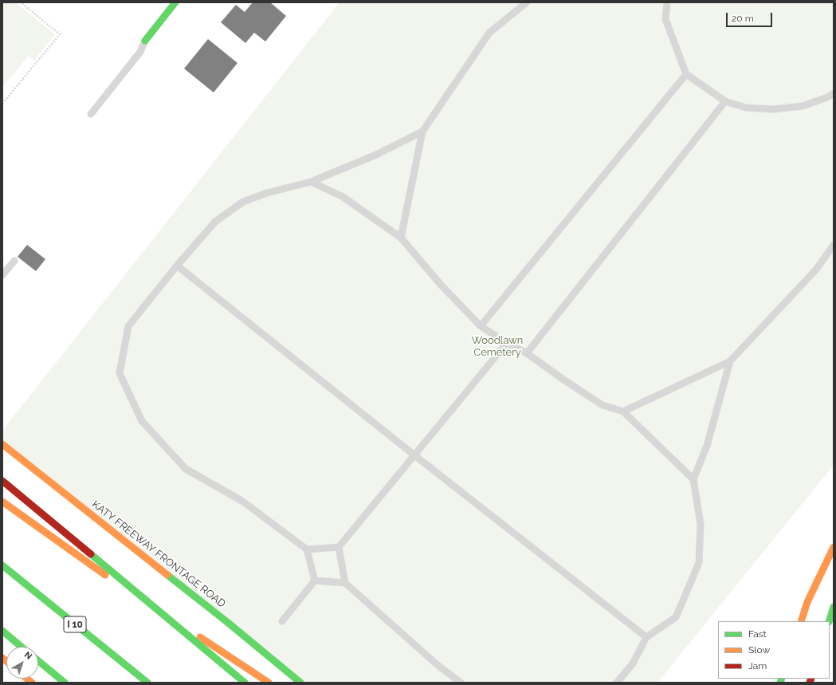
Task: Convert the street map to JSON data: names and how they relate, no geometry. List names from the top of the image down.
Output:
{
  "streets": {
    "main road": ["KATY FREEWAY FRONTAGE ROAD", "I 10"]
  },
  "parks": ["Woodlawn Cemetery"],
  "legend": ["Fast", "Slow", "Jam"],
  "scale_bar": "20 m",
  "north": "top right"
}
